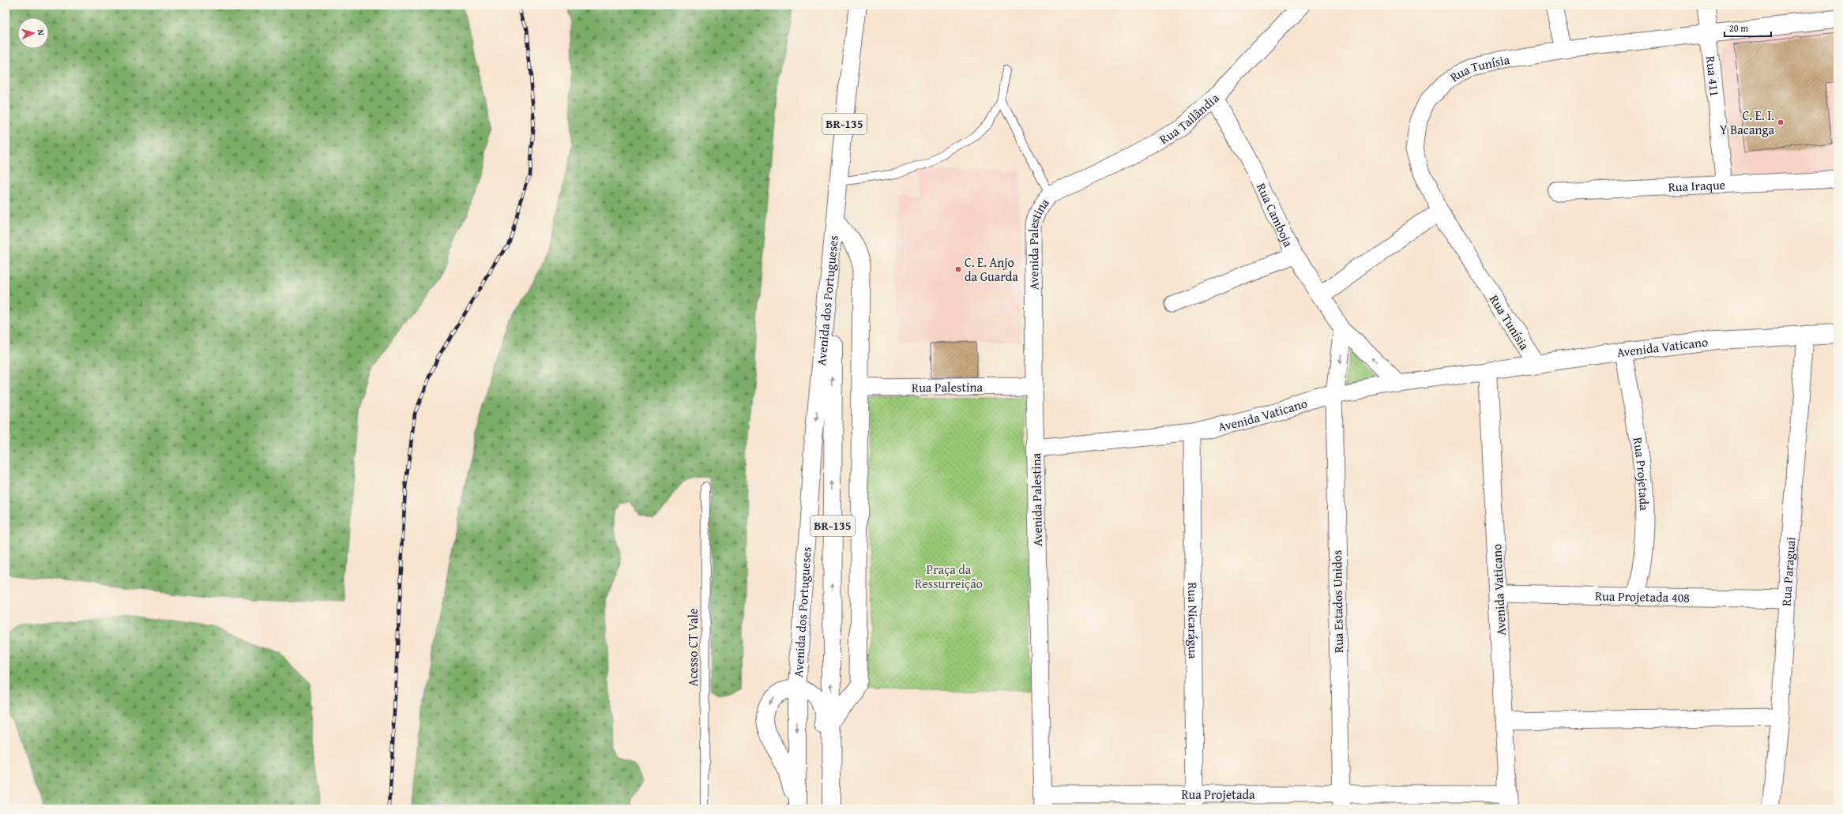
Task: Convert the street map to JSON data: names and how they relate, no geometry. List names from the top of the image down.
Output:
{
  "streets": {
    "main road": ["BR-135", "Avenida dos Portugueses", "Avenida Vaticano"],
    "street": [
      "Rua Tunísia",
      "Rua 411",
      "Rua Tailândia",
      "Rua Iraque",
      "Rua Camboja",
      "Avenida Palestina",
      "Rua Palestina",
      "Rua Projetada",
      "Rua Paraguai",
      "Rua Projetada 408",
      "Rua Estados Unidos",
      "Rua Nicarágua"
    ],
    "lane": ["Acesso CT Vale"]
  },
  "crossings": [
    ["Rua Tunísia", "Rua 411"],
    ["Rua Tunísia", "Avenida Vaticano"],
    ["Rua 411", "Rua Iraque"],
    ["Rua Tailândia", "Rua Camboja"],
    ["Rua Tailândia", "Avenida Palestina"],
    ["BR-135", "Avenida dos Portugueses"],
    ["Rua Camboja", "Avenida Vaticano"],
    ["Avenida Palestina", "Avenida Vaticano"],
    ["Avenida Palestina", "Rua Palestina"],
    ["Avenida Palestina", "Rua Projetada"],
    ["Avenida Vaticano", "Rua Projetada"],
    ["Avenida Vaticano", "Rua Paraguai"],
    ["Avenida Vaticano", "Rua Projetada 408"],
    ["Avenida Vaticano", "Rua Estados Unidos"],
    ["Avenida Vaticano", "Rua Nicarágua"],
    ["Rua Projetada", "Rua Projetada 408"],
    ["Rua Projetada", "Rua Estados Unidos"],
    ["Rua Projetada", "Rua Nicarágua"],
    ["Rua Paraguai", "Rua Projetada 408"]
  ],
  "parks": ["Praça da Ressurreição"],
  "places": ["C. E. I. Y Bacanga", "C. E. Anjo da Guarda"],
  "scale_bar": "20 m",
  "north": "right"
}
